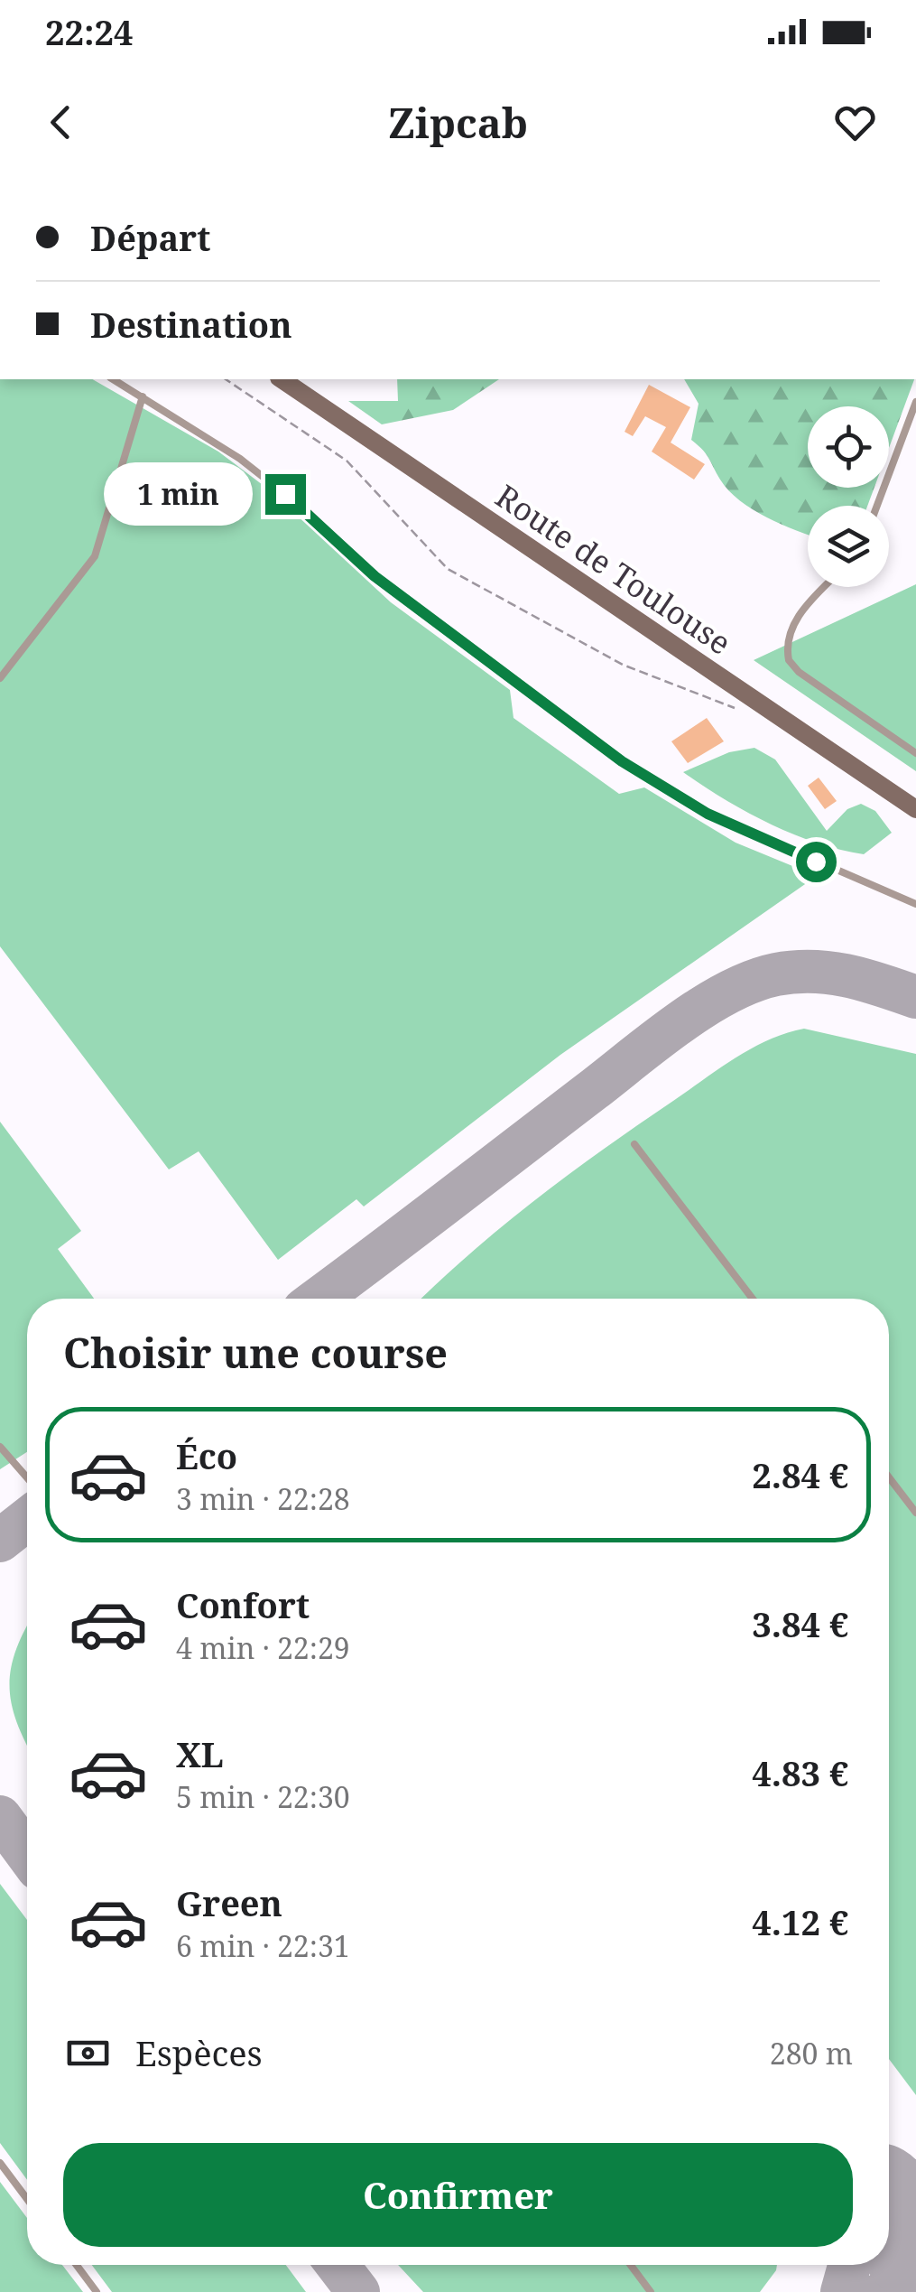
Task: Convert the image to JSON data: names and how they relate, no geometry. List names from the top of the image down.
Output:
{
  "streets": {
    "main road": ["Route de Toulouse"]
  },
  "page": {
    "status": "22:24",
    "header": "Zipcab",
    "banner": ["Départ", "Destination"],
    "bubble": "1 min",
    "heading": "Choisir une course",
    "list": [
      {
        "name": "Éco",
        "note": "3 min · 22:28",
        "value": "2.84 €"
      },
      {
        "name": "Confort",
        "note": "4 min · 22:29",
        "value": "3.84 €"
      },
      {
        "name": "XL",
        "note": "5 min · 22:30",
        "value": "4.83 €"
      },
      {
        "name": "Green",
        "note": "6 min · 22:31",
        "value": "4.12 €"
      }
    ],
    "pay": ["Espèces", "280 m"],
    "buttons": "Confirmer"
  }
}
